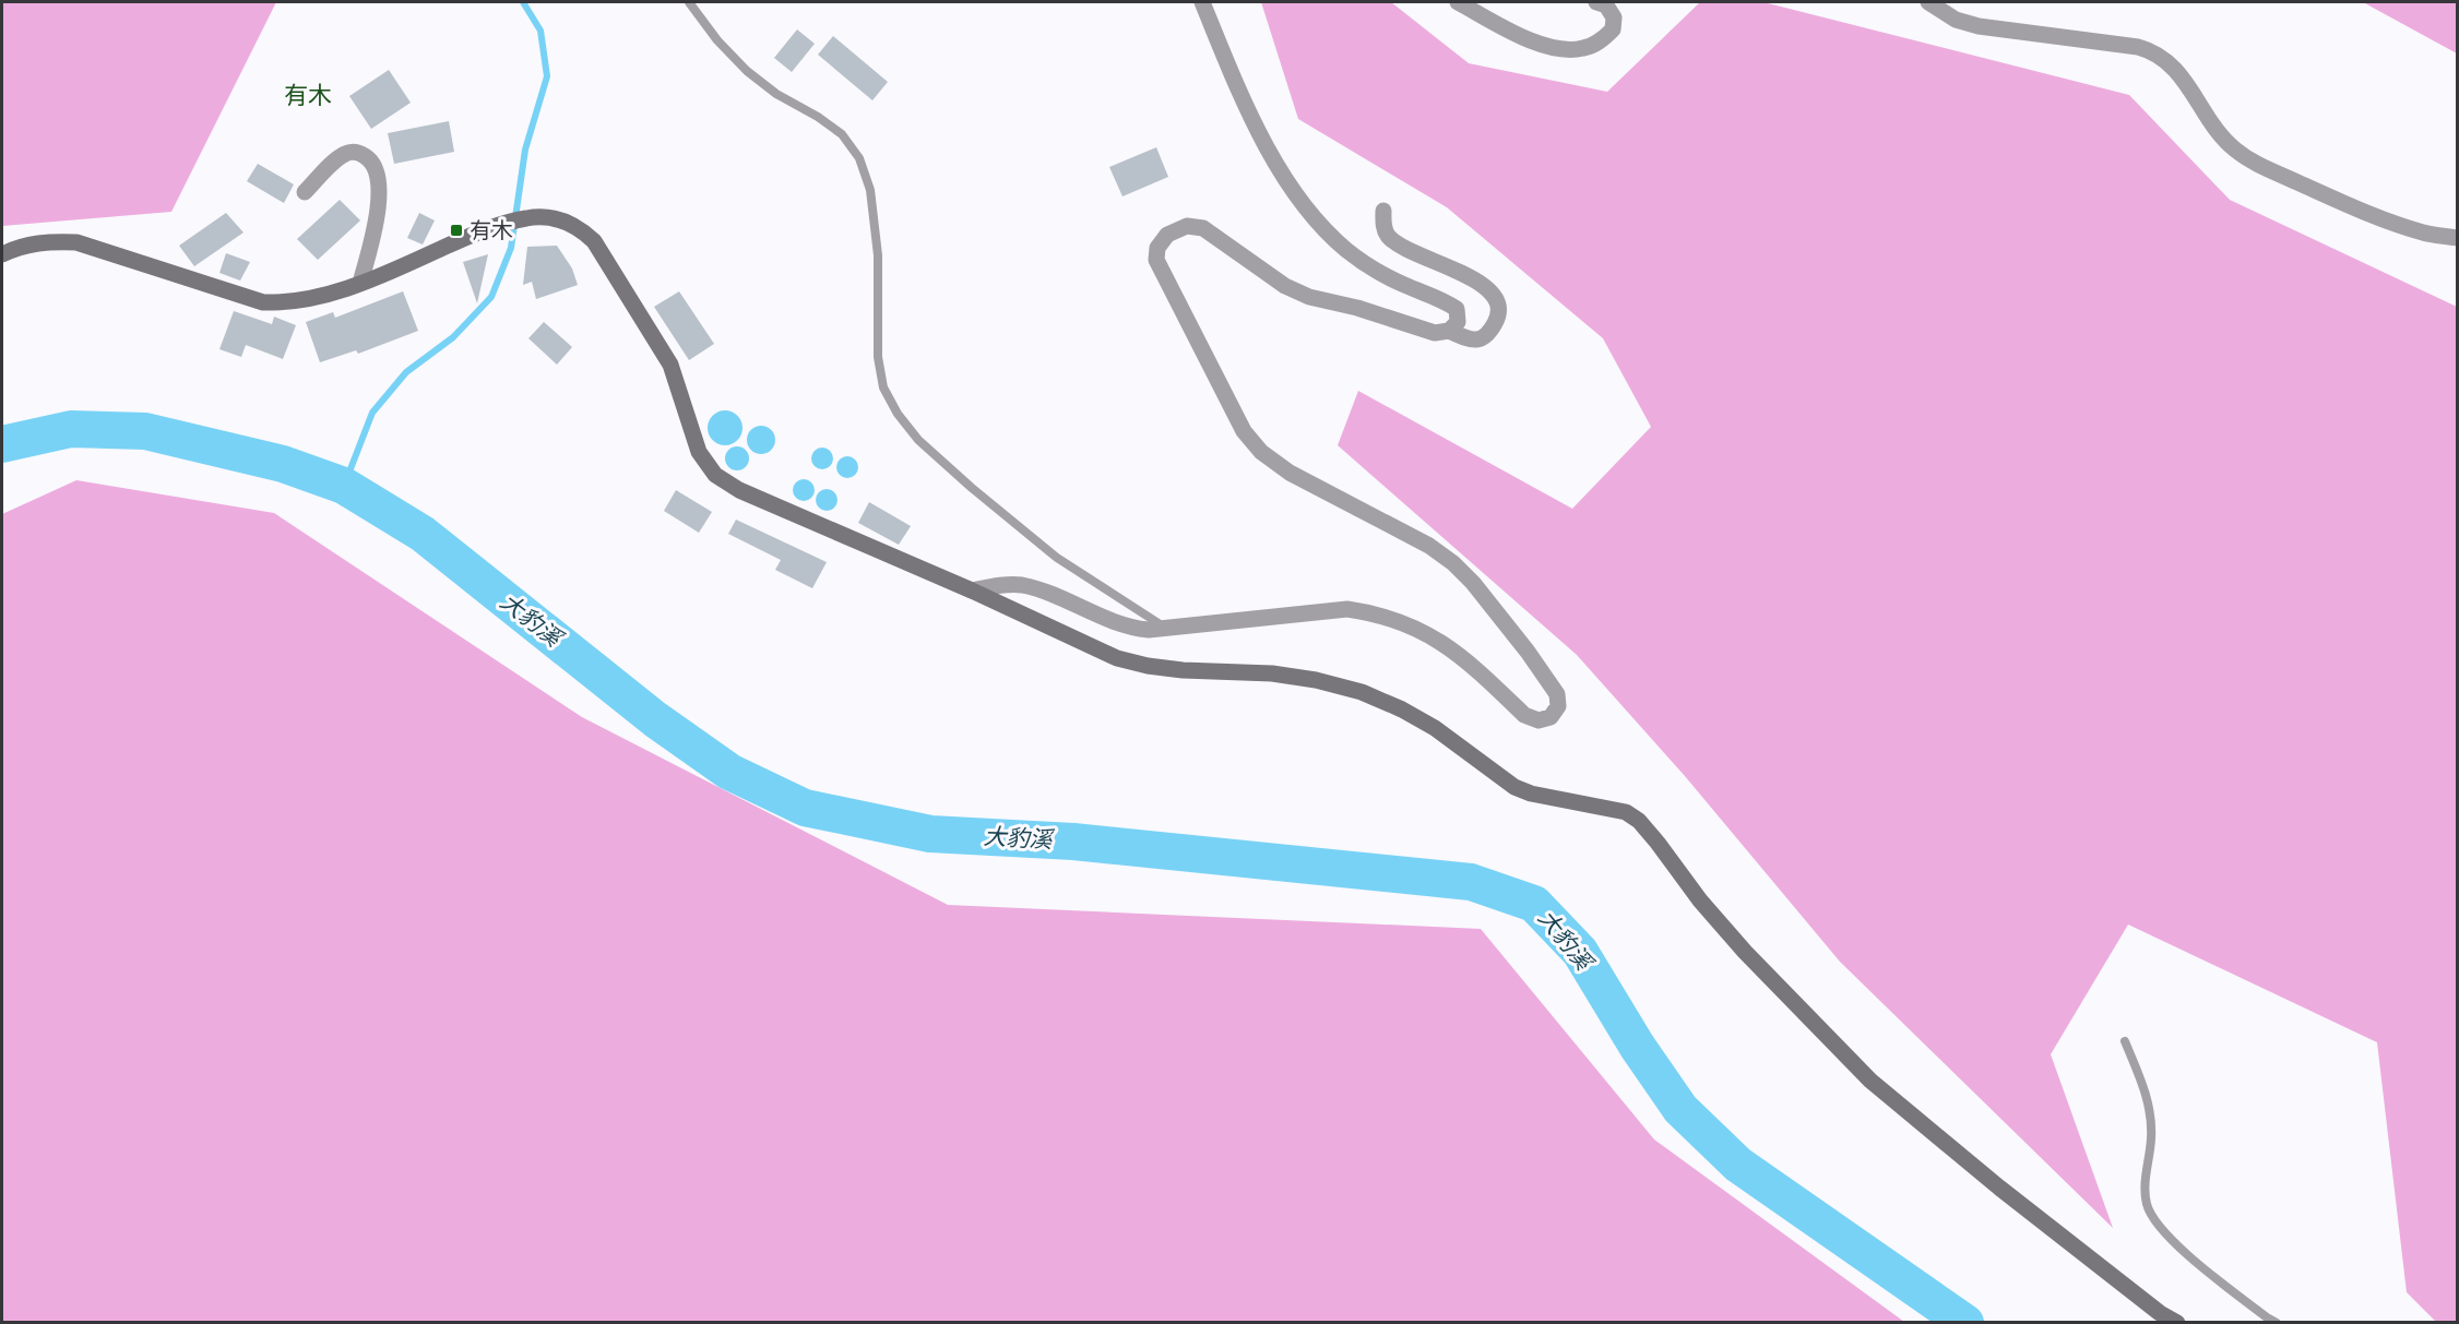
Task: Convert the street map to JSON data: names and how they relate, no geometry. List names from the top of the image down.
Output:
{
  "districts": ["有木"],
  "water": ["大豹溪"],
  "places": {
    "transit": ["有木"]
  }
}
